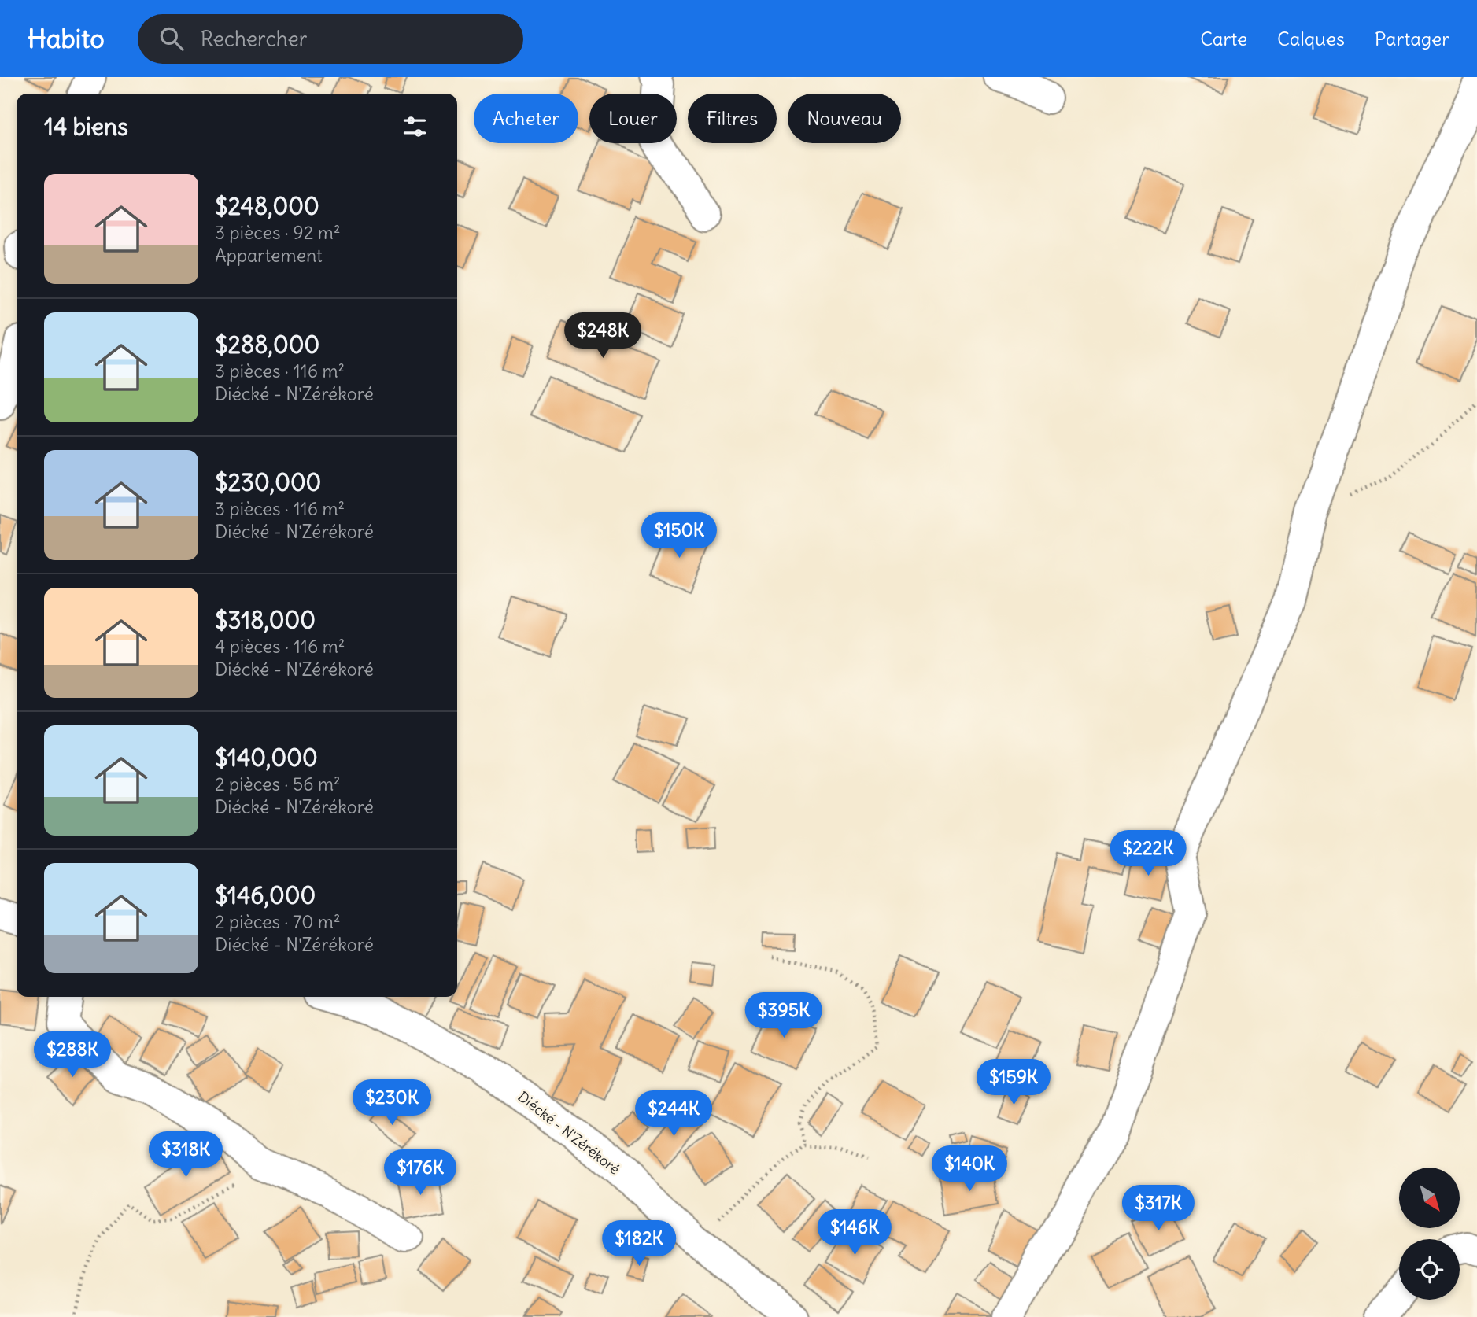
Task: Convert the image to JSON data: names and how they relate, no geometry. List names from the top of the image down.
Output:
{
  "streets": {
    "main road": ["Diécké - N'Zérékoré"]
  },
  "north": "bottom right",
  "page": {
    "header": "Habito",
    "search": "Rechercher",
    "nav": ["Carte", "Calques", "Partager"],
    "chip": [
      "Acheter",
      "Louer",
      "Filtres",
      "Nouveau"
    ],
    "heading": "14 biens",
    "list": [
      {
        "name": "$248,000",
        "note": "3 pièces · 92 m² · Appartement"
      },
      {
        "name": "$288,000",
        "note": "3 pièces · 116 m² · Diécké - N'Zérékoré"
      },
      {
        "name": "$230,000",
        "note": "3 pièces · 116 m² · Diécké - N'Zérékoré"
      },
      {
        "name": "$318,000",
        "note": "4 pièces · 116 m² · Diécké - N'Zérékoré"
      },
      {
        "name": "$140,000",
        "note": "2 pièces · 56 m² · Diécké - N'Zérékoré"
      },
      {
        "name": "$146,000",
        "note": "2 pièces · 70 m² · Diécké - N'Zérékoré"
      }
    ],
    "price": [
      "$248K",
      "$150K",
      "$222K",
      "$395K",
      "$288K",
      "$159K",
      "$230K",
      "$244K",
      "$318K",
      "$140K",
      "$176K",
      "$317K",
      "$146K",
      "$182K"
    ]
  }
}
